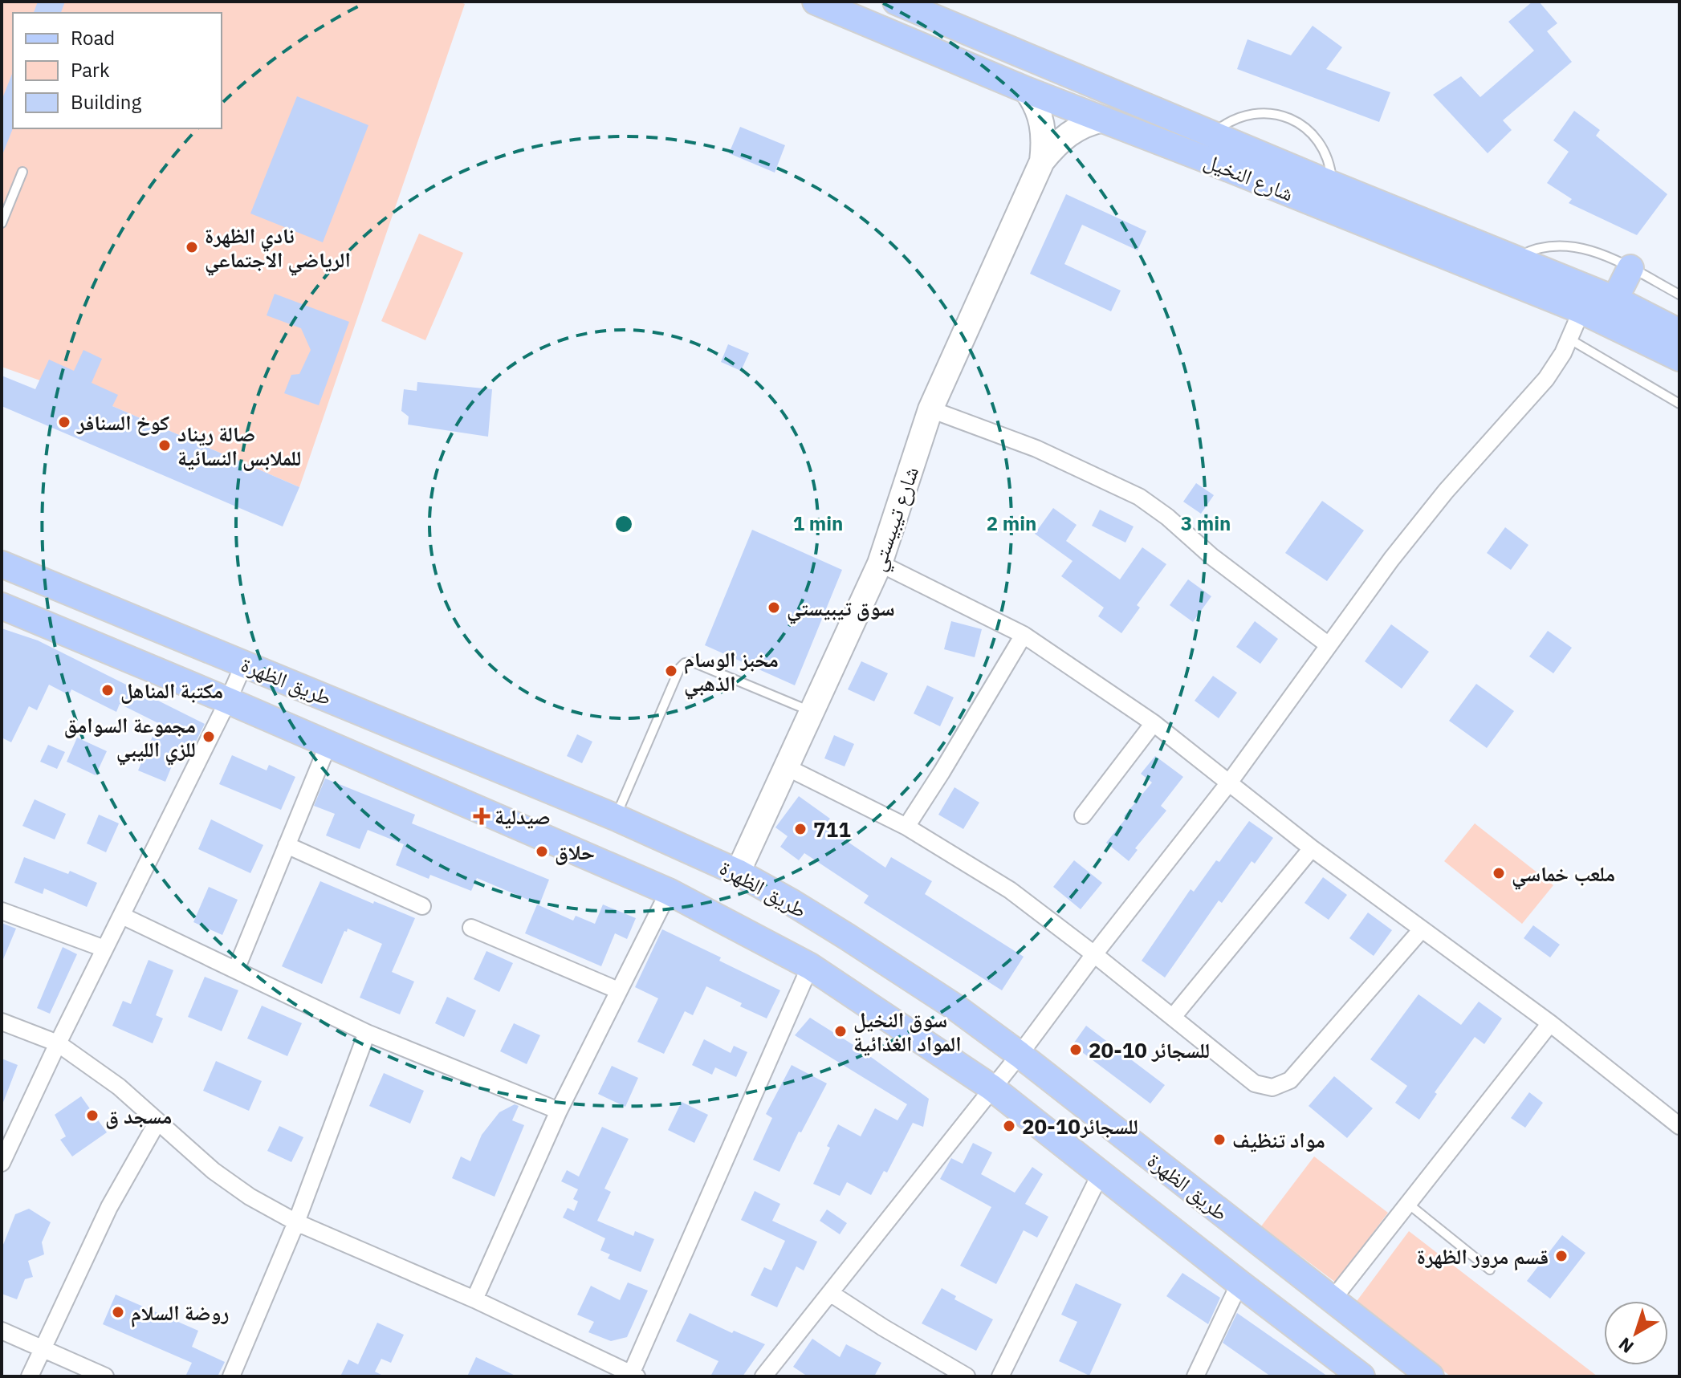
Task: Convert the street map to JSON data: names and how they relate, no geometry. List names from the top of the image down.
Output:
{
  "streets": {
    "main road": ["شارع النخيل", "شارع تيبيستي", "طريق الظهرة"]
  },
  "crossings": [
    ["شارع تيبيستي", "طريق الظهرة"]
  ],
  "places": {
    "other": [
      "نادي الظهرة الرياضي الاجتماعي",
      "كوخ السنافر",
      "صالة ريناد للملابس النسائية",
      "سوق تيبيستي",
      "مخبز الوسام الذهبي",
      "مكتبة المناهل",
      "مجموعة السوامق للزي الليبي",
      "711",
      "حلاق",
      "ملعب خماسي",
      "سوق النخيل المواد الغذائية",
      "20-10 للسجائر",
      "مسجد ق",
      "20-10للسجائر",
      "مواد تنظيف",
      "قسم مرور الظهرة",
      "روضة السلام"
    ],
    "health": ["صيدلية"]
  },
  "legend": ["Road", "Park", "Building"],
  "north": "bottom left",
  "rings": ["1 min", "2 min", "3 min"]
}
